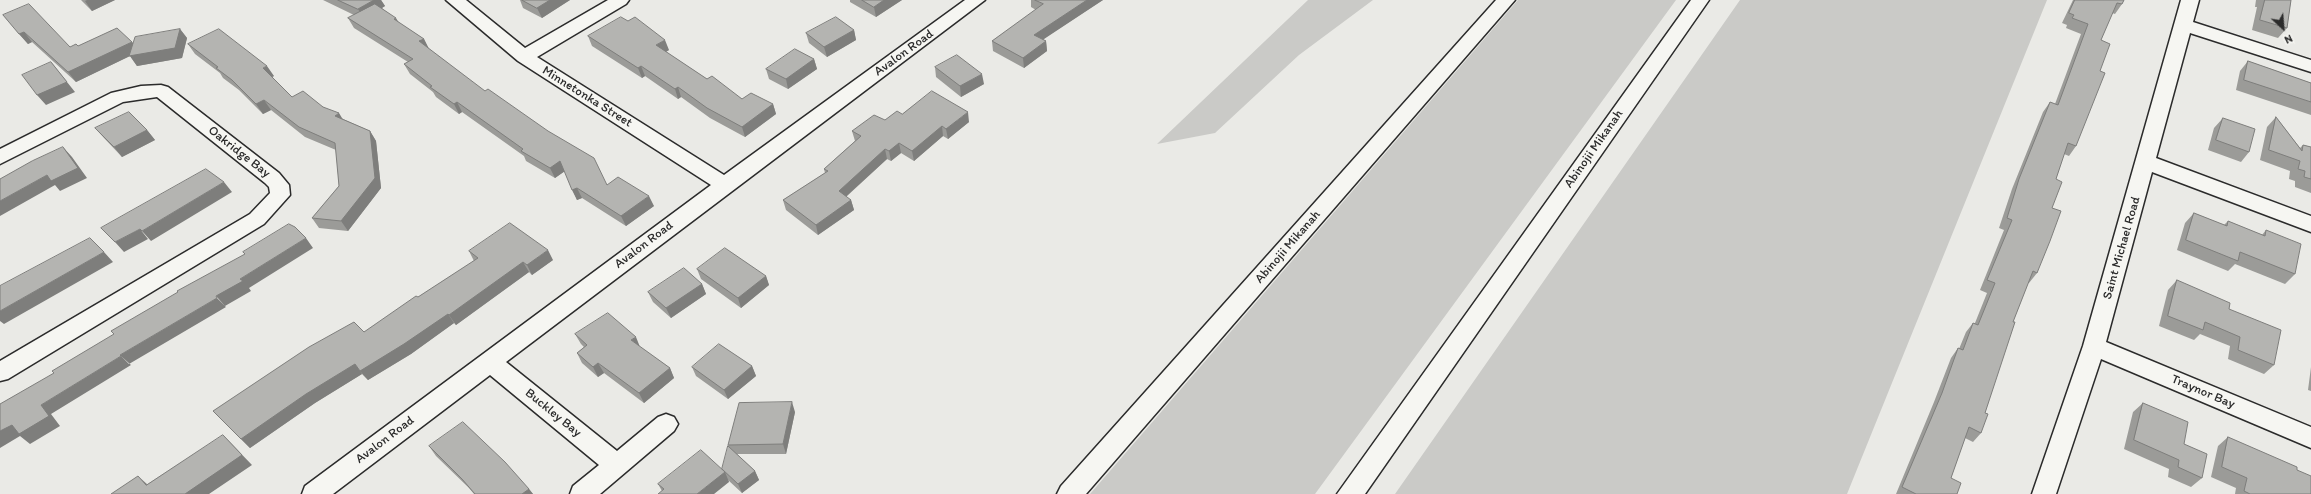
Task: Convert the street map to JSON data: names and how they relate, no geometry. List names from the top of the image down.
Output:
{
  "streets": {
    "main road": ["Abinojii Mikanah"],
    "street": [
      "Avalon Road",
      "Minnetonka Street",
      "Oakridge Bay",
      "Saint Michael Road",
      "Traynor Bay",
      "Buckley Bay"
    ]
  },
  "crossings": [
    ["Avalon Road", "Minnetonka Street"],
    ["Avalon Road", "Buckley Bay"],
    ["Saint Michael Road", "Traynor Bay"]
  ],
  "north": "bottom right"
}
